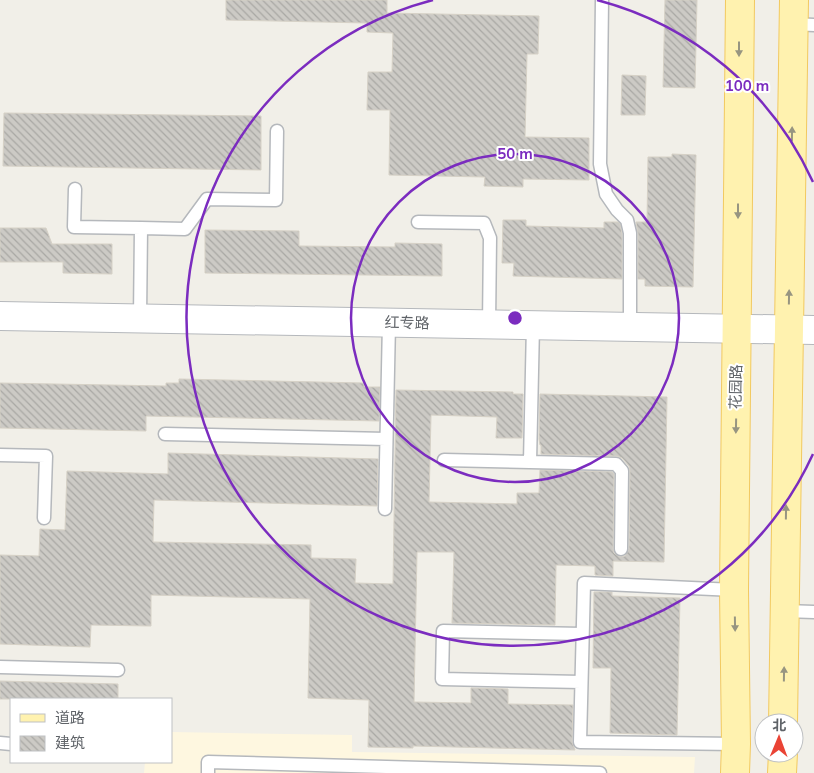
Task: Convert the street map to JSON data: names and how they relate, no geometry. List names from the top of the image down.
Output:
{
  "streets": {
    "main road": ["花园路"],
    "street": ["红专路"]
  },
  "crossings": [
    ["红专路", "花园路"]
  ],
  "legend": ["道路", "建筑"],
  "north": "top",
  "rings": ["100 m", "50 m"]
}
